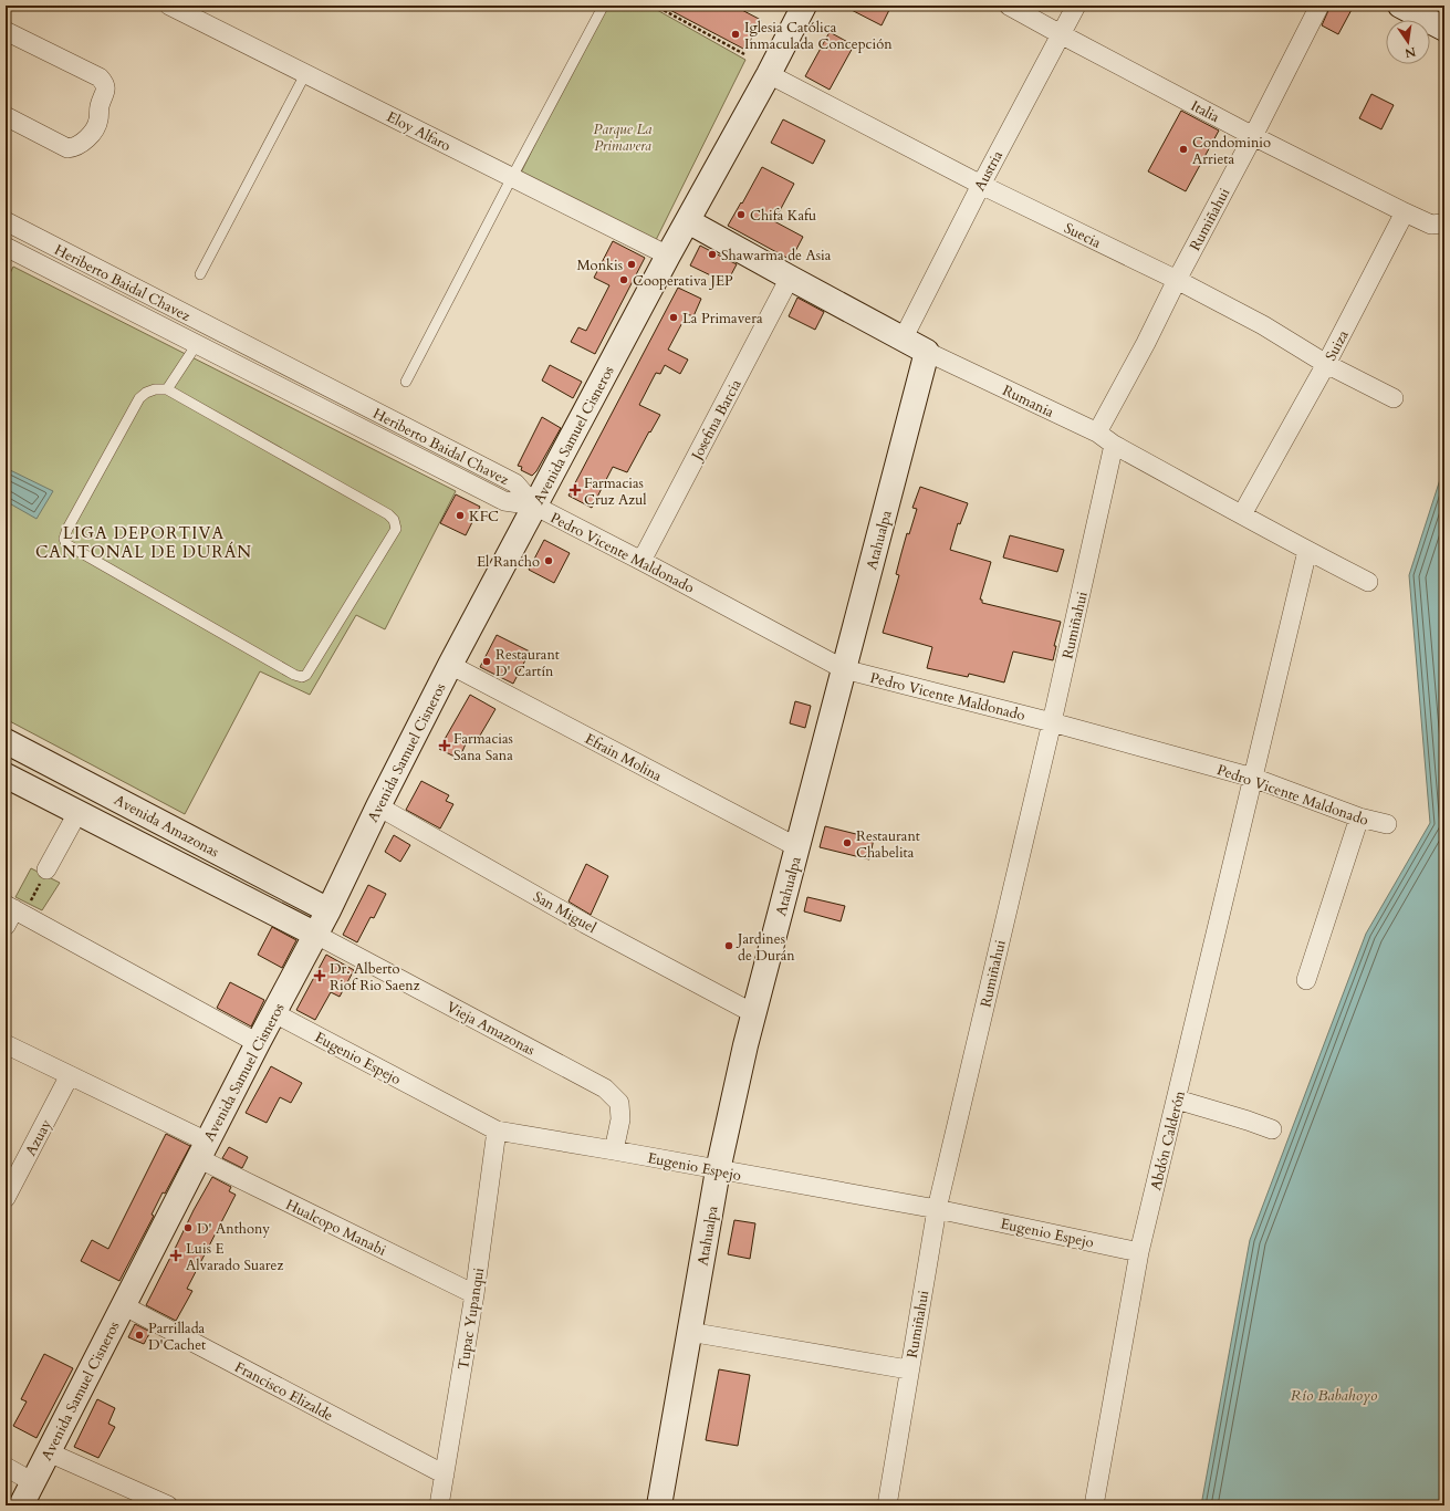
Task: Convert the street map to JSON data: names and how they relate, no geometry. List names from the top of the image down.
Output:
{
  "streets": {
    "street": [
      "Italia",
      "Eloy Alfaro",
      "Austria",
      "Rumiñahui",
      "Suecia",
      "Heriberto Baidal Chavez",
      "Suiza",
      "Rumania",
      "Josefina Barcia",
      "Avenida Samuel Cisneros",
      "Atahualpa",
      "Pedro Vicente Maldonado",
      "Efrain Molina",
      "Avenida Amazonas",
      "San Miguel",
      "Vieja Amazonas",
      "Eugenio Espejo",
      "Azuay",
      "Abdón Calderón",
      "Hualcopo Manabi",
      "Tupac Yupanqui",
      "Francisco Elizalde"
    ]
  },
  "crossings": [
    ["Italia", "Austria"],
    ["Italia", "Rumiñahui"],
    ["Italia", "Suiza"],
    ["Eloy Alfaro", "Avenida Samuel Cisneros"],
    ["Austria", "Suecia"],
    ["Austria", "Rumania"],
    ["Rumiñahui", "Suecia"],
    ["Rumiñahui", "Rumania"],
    ["Rumiñahui", "Pedro Vicente Maldonado"],
    ["Rumiñahui", "Eugenio Espejo"],
    ["Suecia", "Suiza"],
    ["Suecia", "Avenida Samuel Cisneros"],
    ["Heriberto Baidal Chavez", "Avenida Samuel Cisneros"],
    ["Heriberto Baidal Chavez", "Pedro Vicente Maldonado"],
    ["Suiza", "Rumania"],
    ["Rumania", "Josefina Barcia"],
    ["Rumania", "Avenida Samuel Cisneros"],
    ["Rumania", "Atahualpa"],
    ["Rumania", "Abdón Calderón"],
    ["Josefina Barcia", "Pedro Vicente Maldonado"],
    ["Avenida Samuel Cisneros", "Pedro Vicente Maldonado"],
    ["Avenida Samuel Cisneros", "Efrain Molina"],
    ["Avenida Samuel Cisneros", "Avenida Amazonas"],
    ["Avenida Samuel Cisneros", "San Miguel"],
    ["Avenida Samuel Cisneros", "Vieja Amazonas"],
    ["Avenida Samuel Cisneros", "Eugenio Espejo"],
    ["Avenida Samuel Cisneros", "Hualcopo Manabi"],
    ["Avenida Samuel Cisneros", "Francisco Elizalde"],
    ["Atahualpa", "Pedro Vicente Maldonado"],
    ["Atahualpa", "Efrain Molina"],
    ["Atahualpa", "San Miguel"],
    ["Atahualpa", "Eugenio Espejo"],
    ["Pedro Vicente Maldonado", "Abdón Calderón"],
    ["Avenida Amazonas", "Vieja Amazonas"],
    ["Vieja Amazonas", "Eugenio Espejo"],
    ["Eugenio Espejo", "Abdón Calderón"],
    ["Eugenio Espejo", "Tupac Yupanqui"],
    ["Azuay", "Hualcopo Manabi"],
    ["Hualcopo Manabi", "Tupac Yupanqui"],
    ["Tupac Yupanqui", "Francisco Elizalde"]
  ],
  "districts": ["LIGA DEPORTIVA CANTONAL DE DURÁN"],
  "water": ["Río Babahoyo"],
  "parks": ["Parque La Primavera"],
  "places": {
    "other": [
      "Iglesia Católica Inmaculada Concepción",
      "Condominio Arrieta",
      "Chifa Kafu",
      "Shawarma de Asia",
      "Monkis",
      "Cooperativa JEP",
      "La Primavera",
      "KFC",
      "El Rancho",
      "Restaurant D' Cartín",
      "Restaurant Chabelita",
      "Jardines de Durán",
      "D' Anthony",
      "Parrillada D'Cachet"
    ],
    "health": [
      "Farmacias Cruz Azul",
      "Farmacias Sana Sana",
      "Dr. Alberto Riof Rio Saenz",
      "Luis E Alvarado Suarez"
    ]
  },
  "north": "bottom"
}
